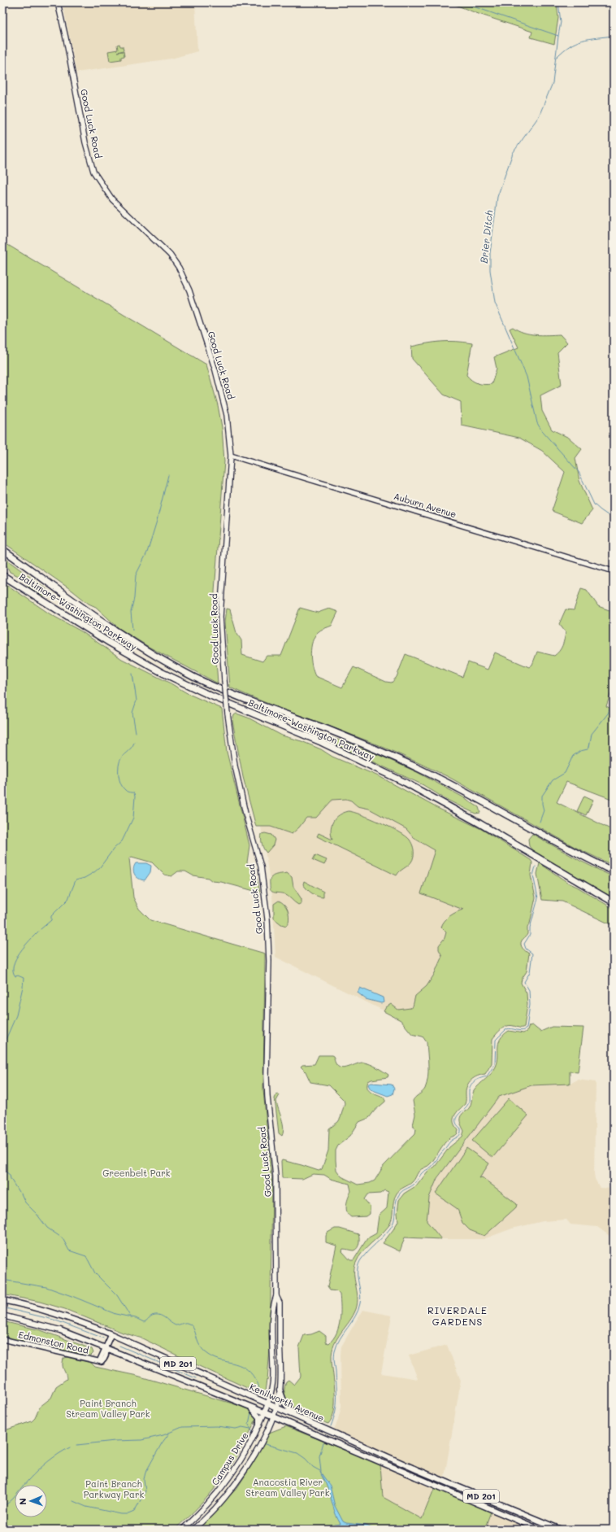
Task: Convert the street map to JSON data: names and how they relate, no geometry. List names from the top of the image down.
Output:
{
  "streets": {
    "highway": ["Baltimore-Washington Parkway"],
    "main road": [
      "Good Luck Road",
      "MD 201",
      "Kenilworth Avenue",
      "Campus Drive"
    ],
    "street": ["Auburn Avenue", "Edmonston Road"]
  },
  "crossings": [
    ["Good Luck Road", "Auburn Avenue"],
    ["Good Luck Road", "Kenilworth Avenue"],
    ["Good Luck Road", "Campus Drive"],
    ["Edmonston Road", "Kenilworth Avenue"],
    ["Kenilworth Avenue", "Campus Drive"]
  ],
  "districts": ["RIVERDALE GARDENS"],
  "water": ["Brier Ditch"],
  "parks": [
    "Greenbelt Park",
    "Paint Branch Stream Valley Park",
    "Anacostia River Stream Valley Park",
    "Paint Branch Parkway Park"
  ],
  "north": "left"
}
